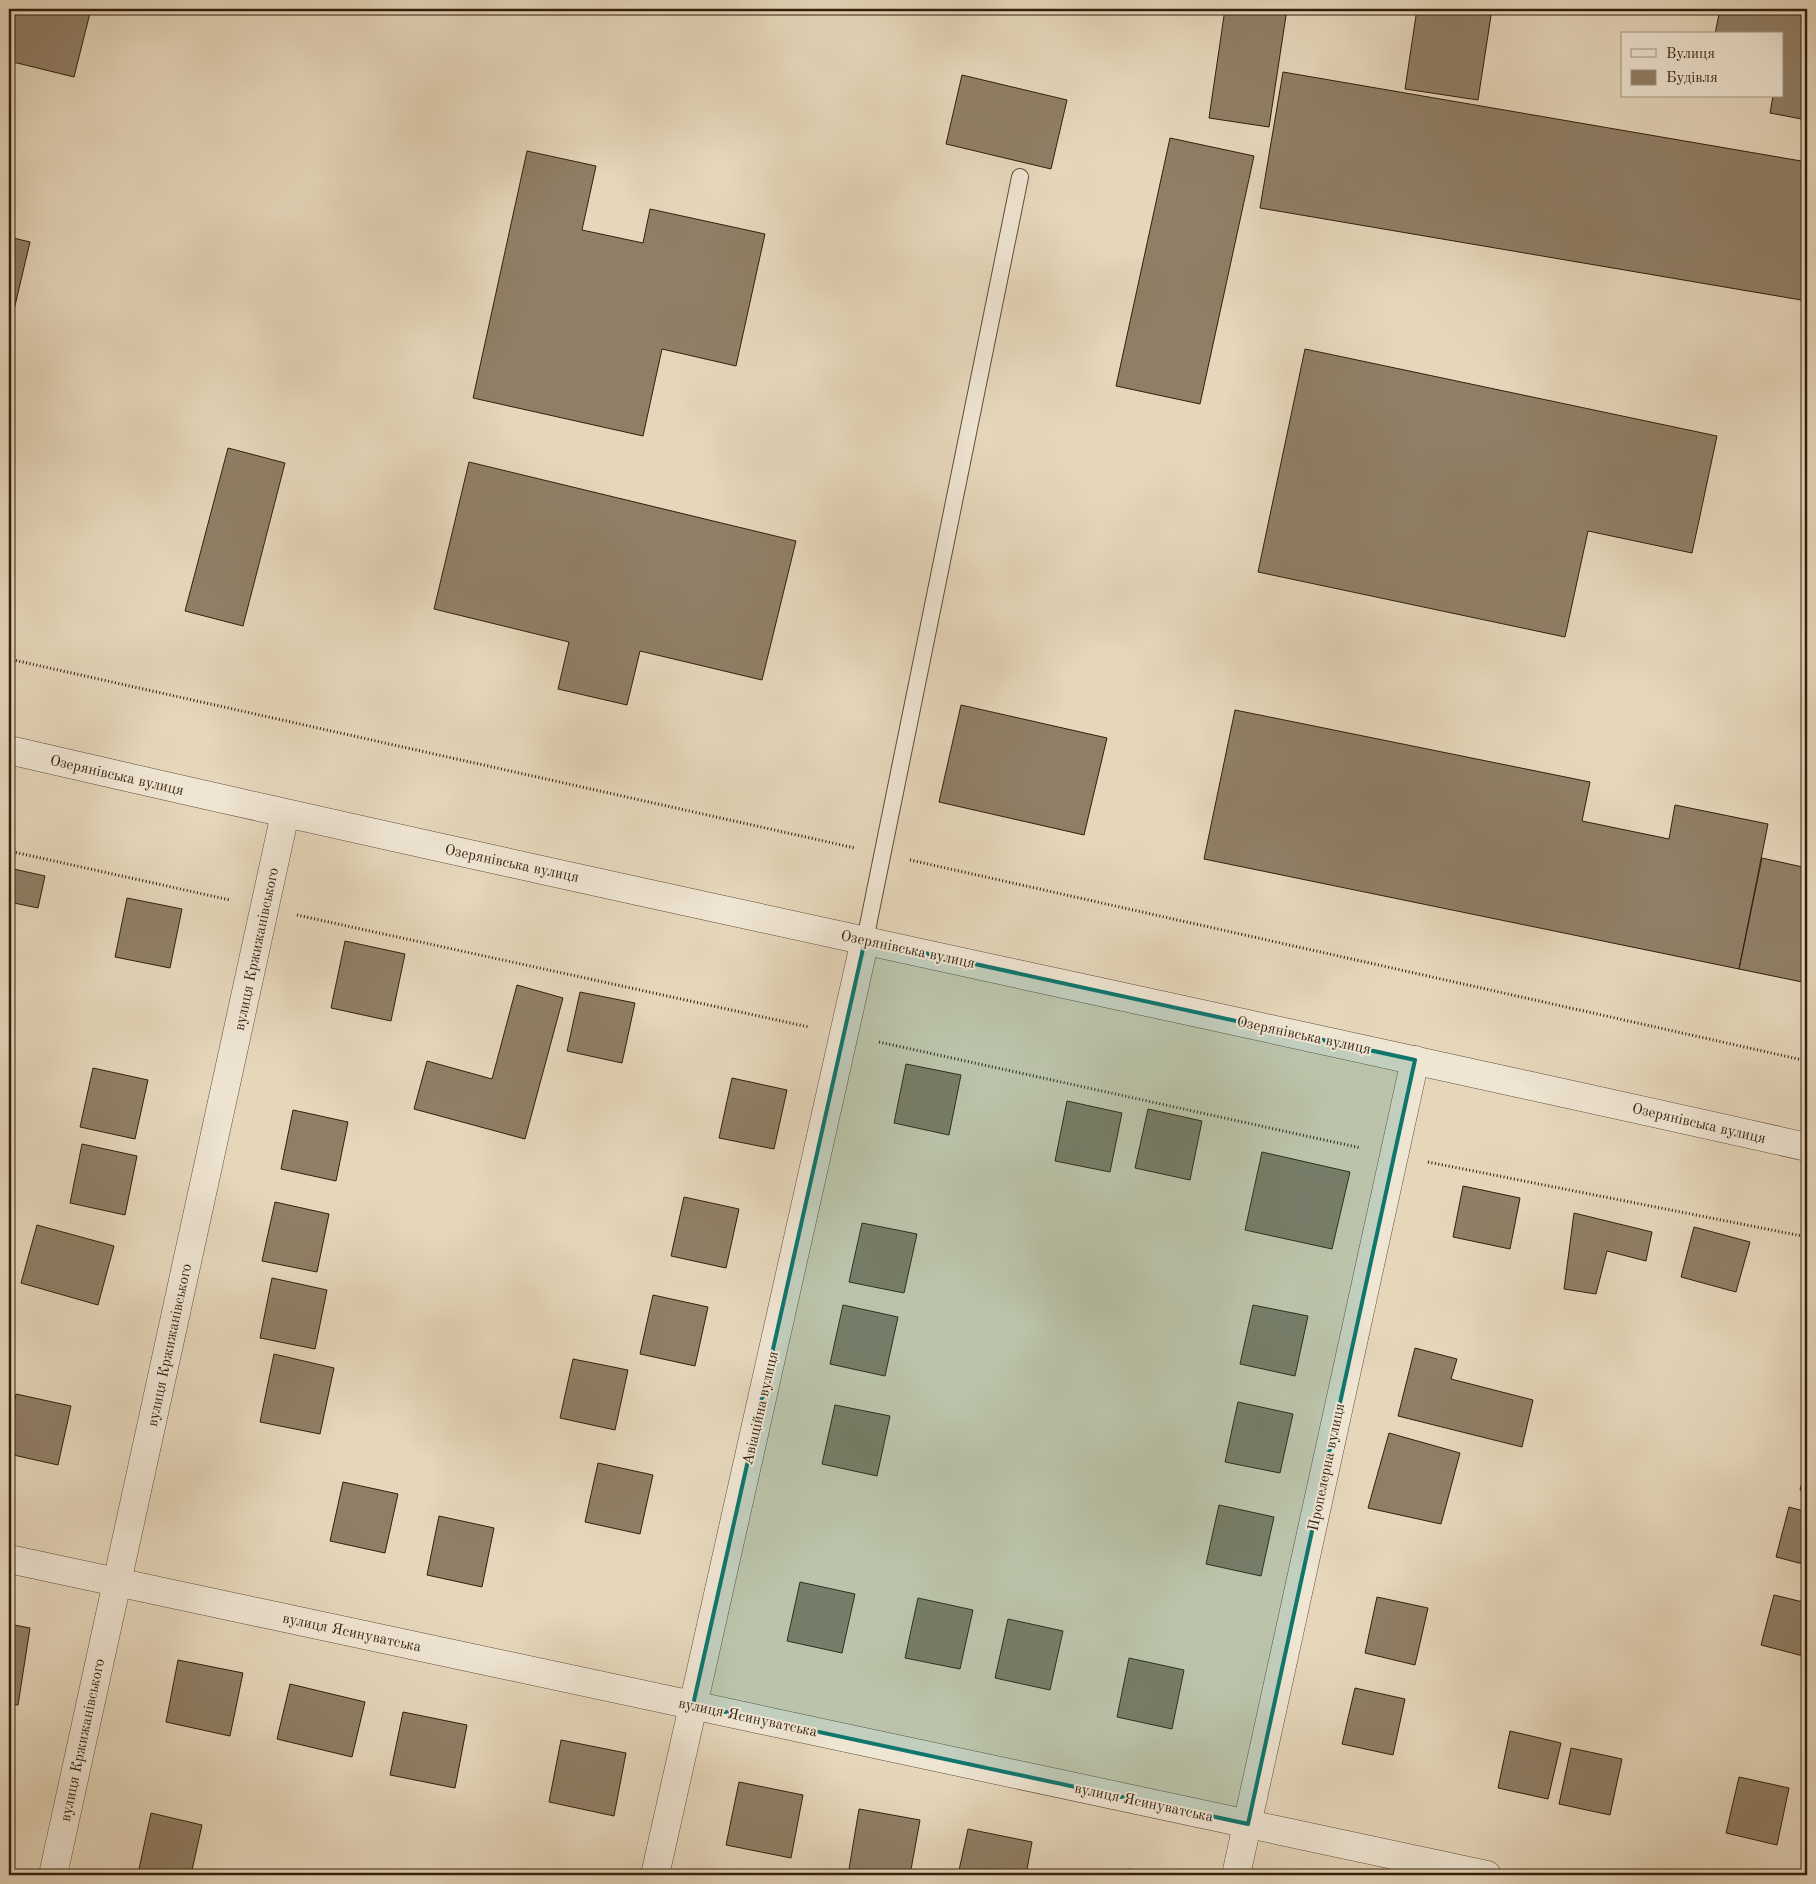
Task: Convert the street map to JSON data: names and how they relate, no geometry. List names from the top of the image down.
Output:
{
  "streets": {
    "street": [
      "Озерянівська вулиця",
      "вулиця Кржижанівського",
      "Авіаційна вулиця",
      "Пропелерна вулиця",
      "вулиця Ясинуватська"
    ]
  },
  "crossings": [
    ["Озерянівська вулиця", "вулиця Кржижанівського"],
    ["Озерянівська вулиця", "Авіаційна вулиця"],
    ["Озерянівська вулиця", "Пропелерна вулиця"],
    ["вулиця Кржижанівського", "вулиця Ясинуватська"],
    ["Авіаційна вулиця", "вулиця Ясинуватська"],
    ["Пропелерна вулиця", "вулиця Ясинуватська"]
  ],
  "legend": ["Вулиця", "Будівля"]
}
